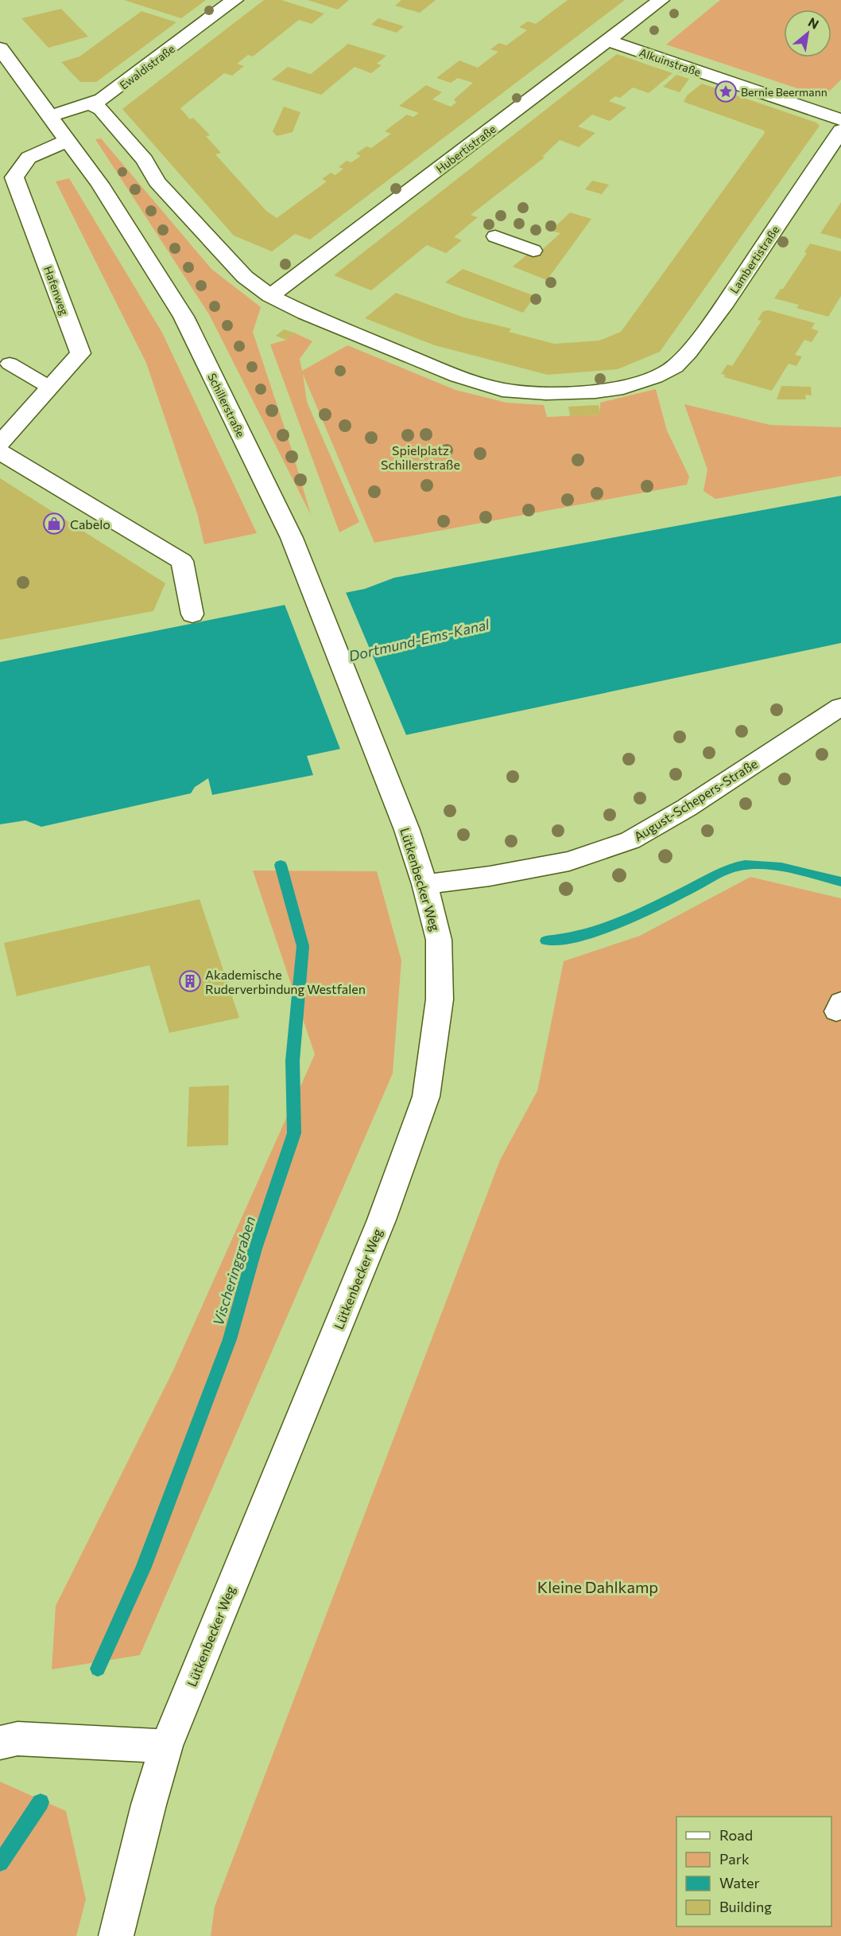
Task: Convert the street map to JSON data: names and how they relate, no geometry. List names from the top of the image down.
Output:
{
  "streets": {
    "street": [
      "Alkuinstraße",
      "Ewaldistraße",
      "Hubertistraße",
      "Lambertistraße",
      "Hafenweg",
      "Schillerstraße",
      "August-Schepers-Straße",
      "Lütkenbecker Weg"
    ]
  },
  "crossings": [
    ["Alkuinstraße", "Hubertistraße"],
    ["Ewaldistraße", "Schillerstraße"],
    ["Hubertistraße", "Lambertistraße"],
    ["Hafenweg", "Schillerstraße"],
    ["Schillerstraße", "Lütkenbecker Weg"],
    ["August-Schepers-Straße", "Lütkenbecker Weg"]
  ],
  "water": ["Dortmund-Ems-Kanal", "Vischeringgraben"],
  "parks": ["Spielplatz Schillerstraße", "Kleine Dahlkamp"],
  "places": {
    "place": ["Bernie Beermann"],
    "shop": ["Cabelo"],
    "building": ["Akademische Ruderverbindung Westfalen"]
  },
  "legend": [
    "Road",
    "Park",
    "Water",
    "Building"
  ],
  "north": "top right"
}
